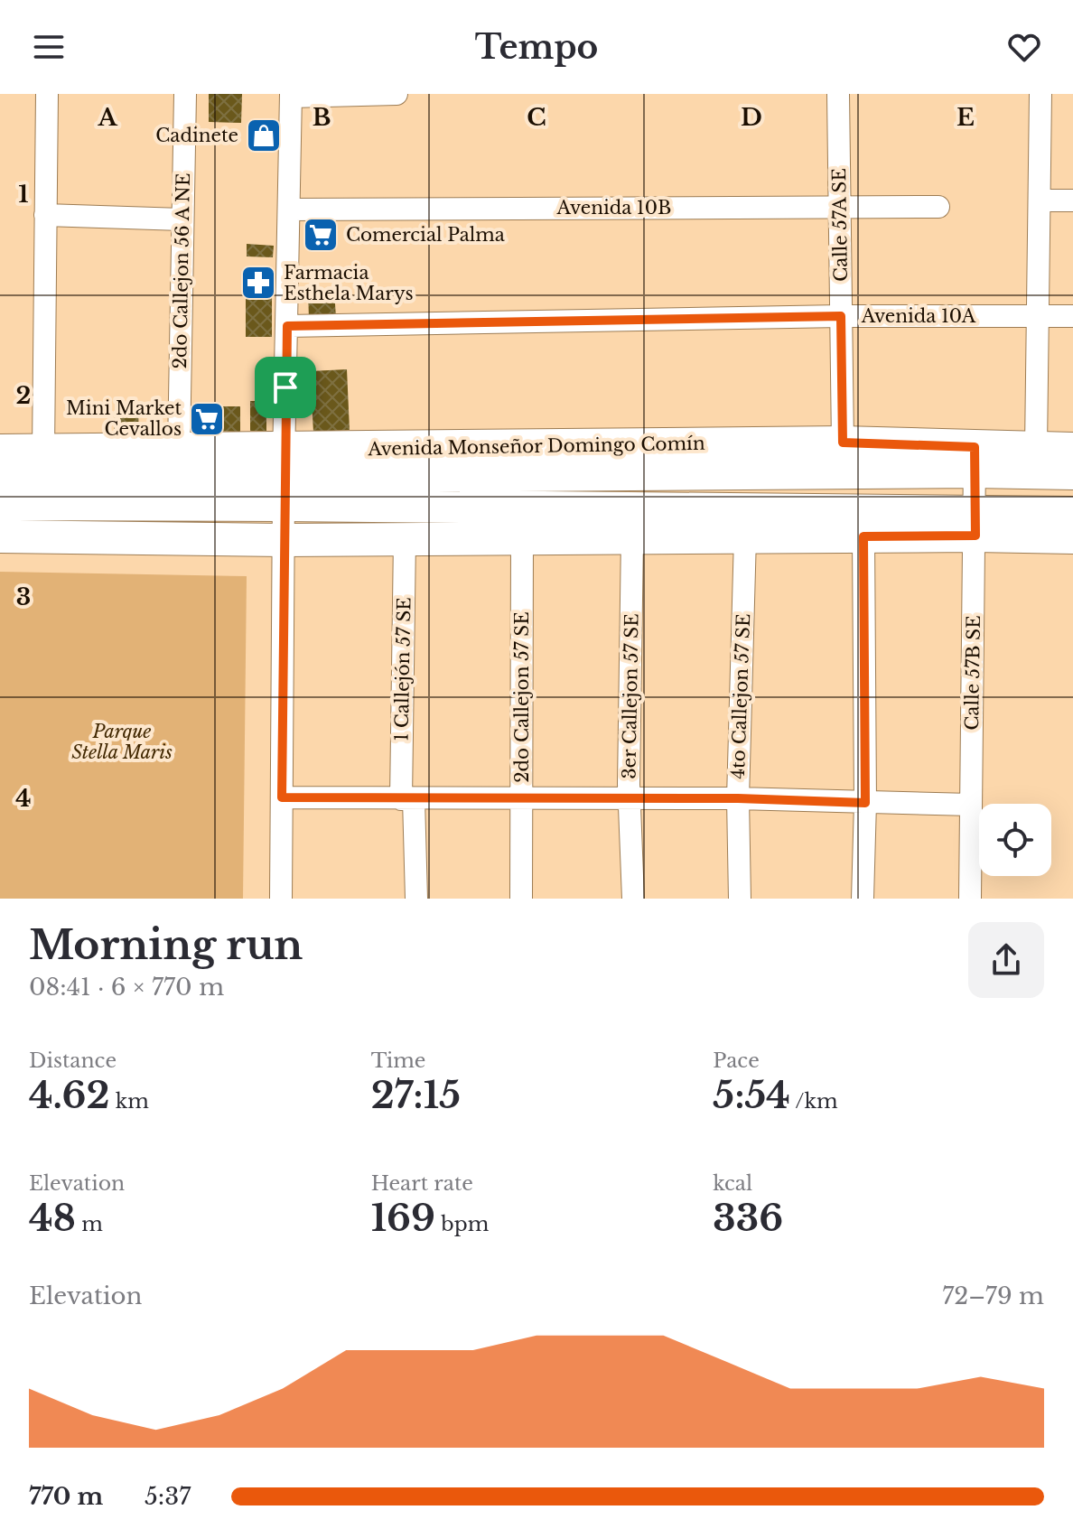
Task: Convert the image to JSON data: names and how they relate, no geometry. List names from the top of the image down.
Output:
{
  "streets": {
    "main road": ["Avenida Monseñor Domingo Comín"],
    "street": [
      "Avenida 10B",
      "Calle 57A SE",
      "2do Callejon 56 A NE",
      "Avenida 10A",
      "1 Callejón 57 SE",
      "Calle 57B SE",
      "3er Callejon 57 SE",
      "4to Callejon 57 SE",
      "2do Callejon 57 SE"
    ]
  },
  "crossings": [
    ["Avenida 10B", "Calle 57A SE"],
    ["Calle 57A SE", "Avenida 10A"],
    ["Calle 57A SE", "Avenida Monseñor Domingo Comín"],
    ["2do Callejon 56 A NE", "Avenida Monseñor Domingo Comín"],
    ["Avenida Monseñor Domingo Comín", "1 Callejón 57 SE"],
    ["Avenida Monseñor Domingo Comín", "Calle 57B SE"],
    ["Avenida Monseñor Domingo Comín", "3er Callejon 57 SE"],
    ["Avenida Monseñor Domingo Comín", "4to Callejon 57 SE"],
    ["Avenida Monseñor Domingo Comín", "2do Callejon 57 SE"]
  ],
  "parks": ["Parque Stella Maris"],
  "places": {
    "shop": ["Cadinete"],
    "supermarket": ["Comercial Palma", "Mini Market Cevallos"],
    "pharmacy": ["Farmacia Esthela Marys"]
  },
  "page": {
    "header": "Tempo",
    "heading": ["Morning run", "08:41 · 6 × 770 m"],
    "stats": [
      ["Distance", "4.62 km"],
      ["Time", "27:15"],
      ["Pace", "5:54 /km"],
      ["Elevation", "48 m"],
      ["Heart rate", "169 bpm"],
      ["kcal", "336"]
    ],
    "chart": ["Elevation", "72–79 m"],
    "list": [
      {
        "name": "770 m",
        "note": "5:37"
      }
    ]
  },
  "grid": {
    "columns": [
      "A",
      "B",
      "C",
      "D",
      "E"
    ],
    "rows": [
      "1",
      "2",
      "3",
      "4"
    ]
  }
}
